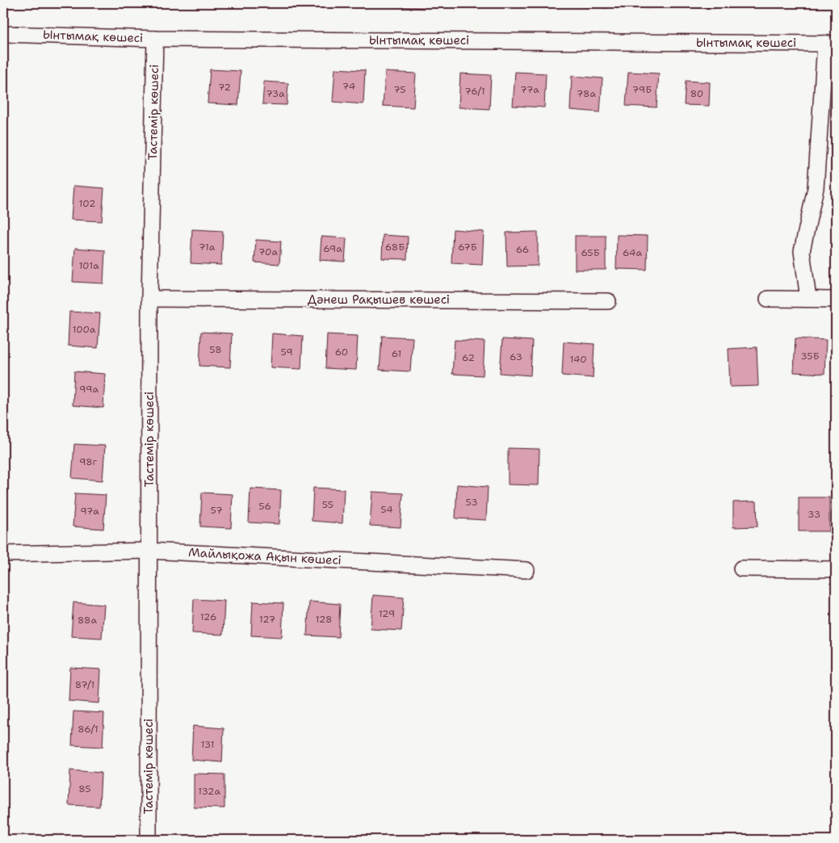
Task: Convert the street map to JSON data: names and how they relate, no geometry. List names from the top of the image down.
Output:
{
  "streets": {
    "street": [
      "Ынтымақ көшесі",
      "Тастемір көшесі",
      "Дәнеш Рақышев көшесі",
      "Майлықожа Ақын көшесі"
    ]
  },
  "crossings": [
    ["Ынтымақ көшесі", "Тастемір көшесі"],
    ["Тастемір көшесі", "Дәнеш Рақышев көшесі"],
    ["Тастемір көшесі", "Майлықожа Ақын көшесі"]
  ],
  "house_numbers": [
    "74",
    "72",
    "75",
    "77а",
    "79Б",
    "76/1",
    "73а",
    "78а",
    "80",
    "102",
    "71а",
    "68Б",
    "67Б",
    "69а",
    "66",
    "70а",
    "65Б",
    "64а",
    "101а",
    "100а",
    "58",
    "59",
    "60",
    "61",
    "35Б",
    "63",
    "62",
    "140",
    "99а",
    "98г",
    "53",
    "55",
    "56",
    "54",
    "57",
    "97а",
    "33",
    "129",
    "126",
    "127",
    "128",
    "88а",
    "87/1",
    "86/1",
    "131",
    "85",
    "132а"
  ]
}
